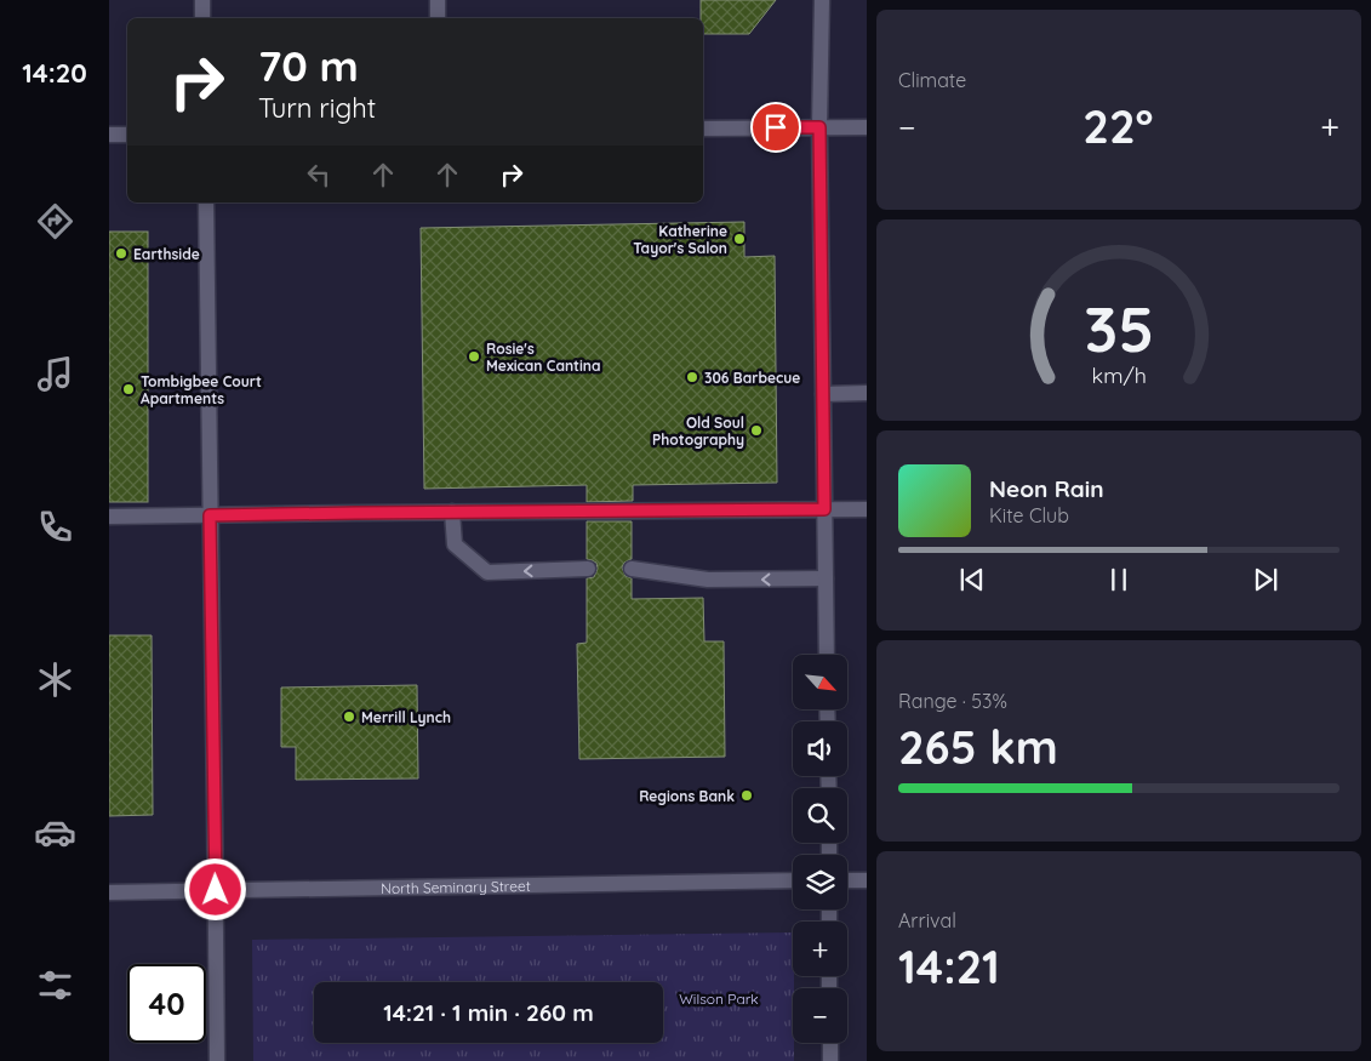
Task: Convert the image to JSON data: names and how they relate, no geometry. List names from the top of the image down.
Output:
{
  "streets": {
    "street": ["North Seminary Street"]
  },
  "parks": ["Wilson Park"],
  "places": [
    "Katherine Tayor's Salon",
    "Earthside",
    "Rosie's Mexican Cantina",
    "306 Barbecue",
    "Tombigbee Court Apartments",
    "Old Soul Photography",
    "Merrill Lynch",
    "Regions Bank"
  ],
  "north": "bottom right",
  "page": {
    "tabs": "14:20",
    "tile": [
      "Climate",
      ["Range · 53%", "265 km"],
      ["Arrival", "14:21"]
    ],
    "turn": ["70 m", "Turn right"],
    "heat": ["−", "22°", "+"],
    "song": ["Neon Rain", "Kite Club"],
    "map_buttons": ["+", "−"],
    "limit": "40",
    "trip": "14:21 · 1 min · 260 m",
    "gauge": ["35", "km/h"]
  }
}
